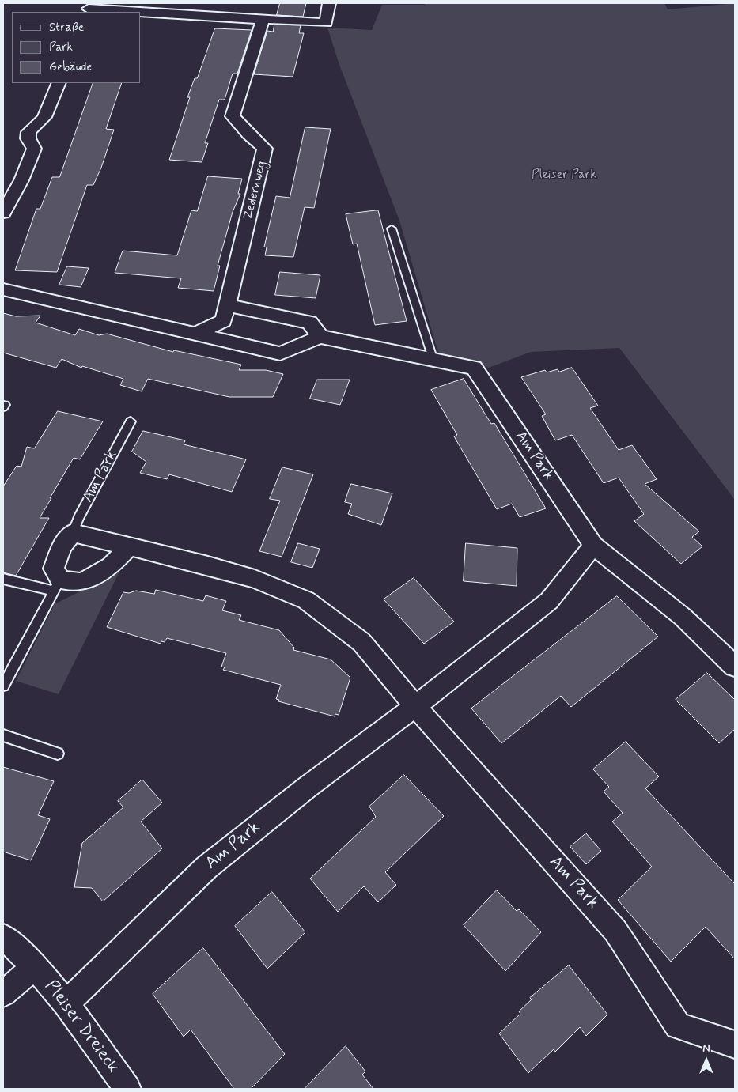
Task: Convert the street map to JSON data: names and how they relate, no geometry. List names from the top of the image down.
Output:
{
  "streets": {
    "street": ["Zedernweg", "Am Park", "Pleiser Dreieck"]
  },
  "crossings": [
    ["Am Park", "Pleiser Dreieck"]
  ],
  "parks": ["Pleiser Park"],
  "legend": ["Straße", "Park", "Gebäude"],
  "north": "top"
}
